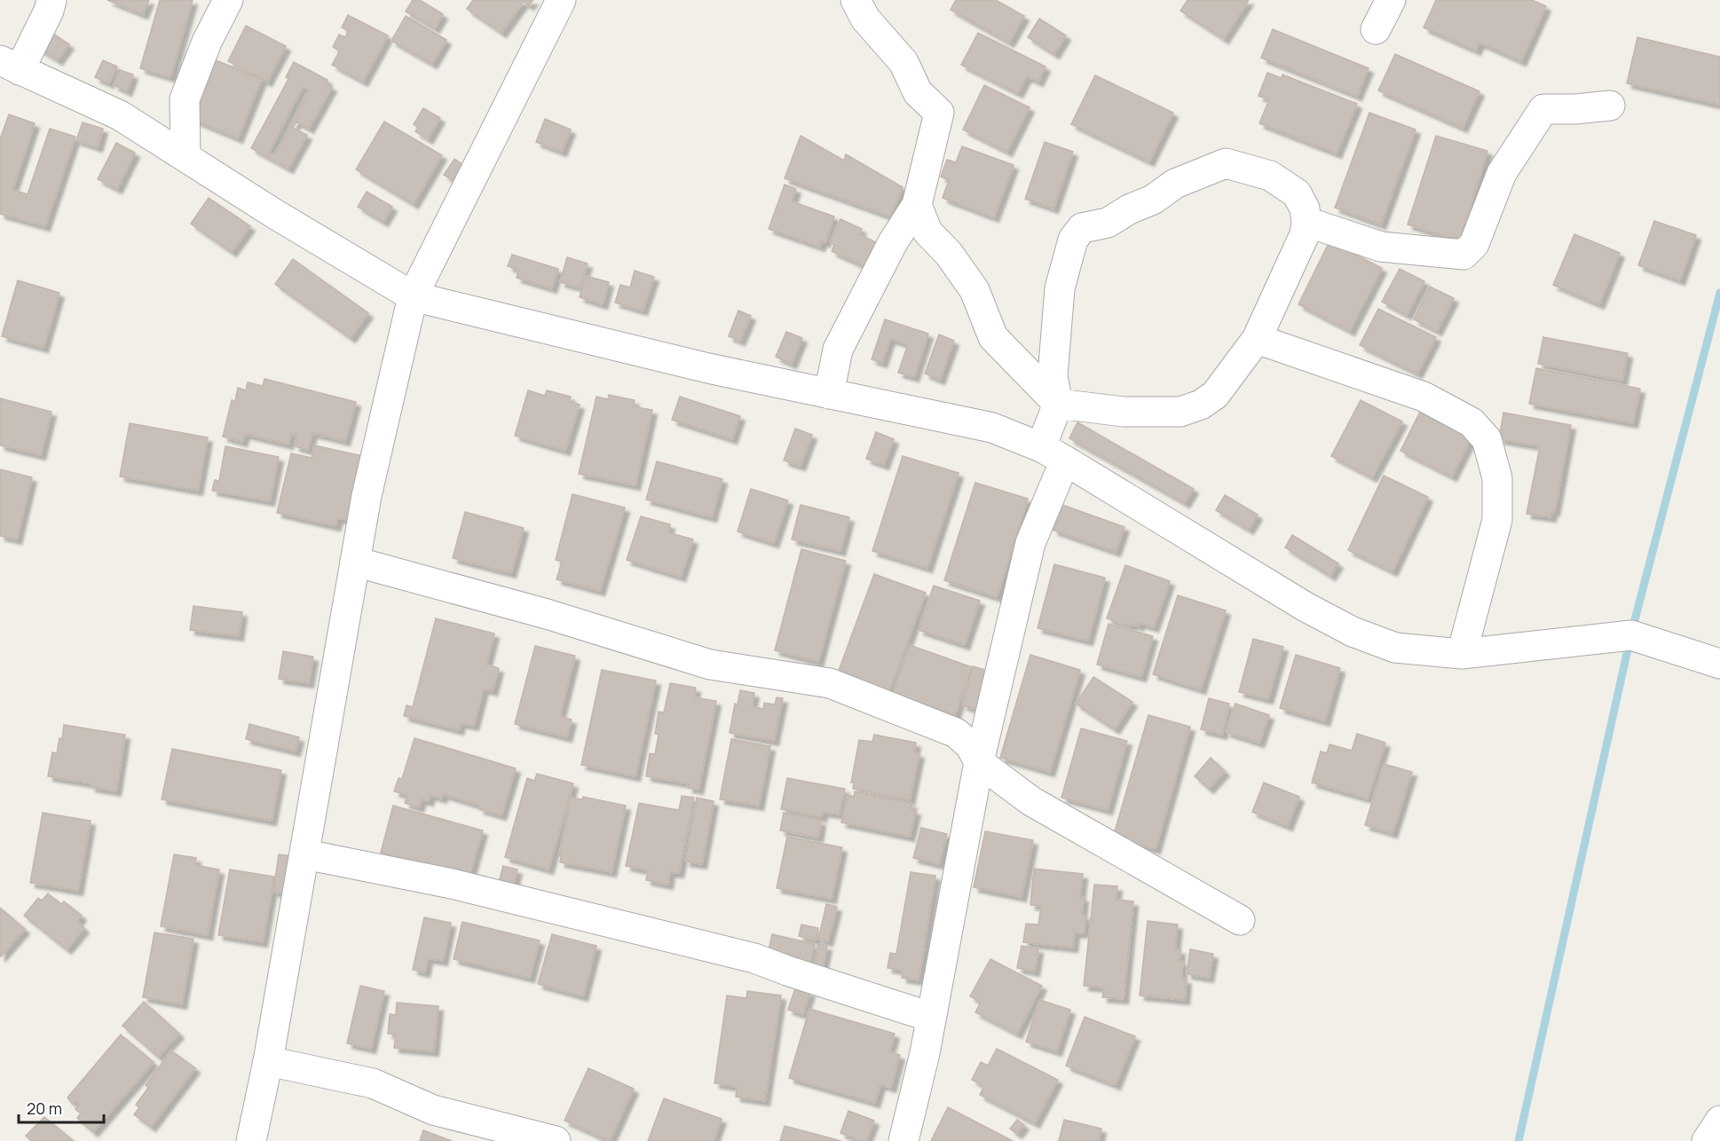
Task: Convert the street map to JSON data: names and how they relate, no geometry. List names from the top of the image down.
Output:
{
  "scale_bar": "20 m"
}
